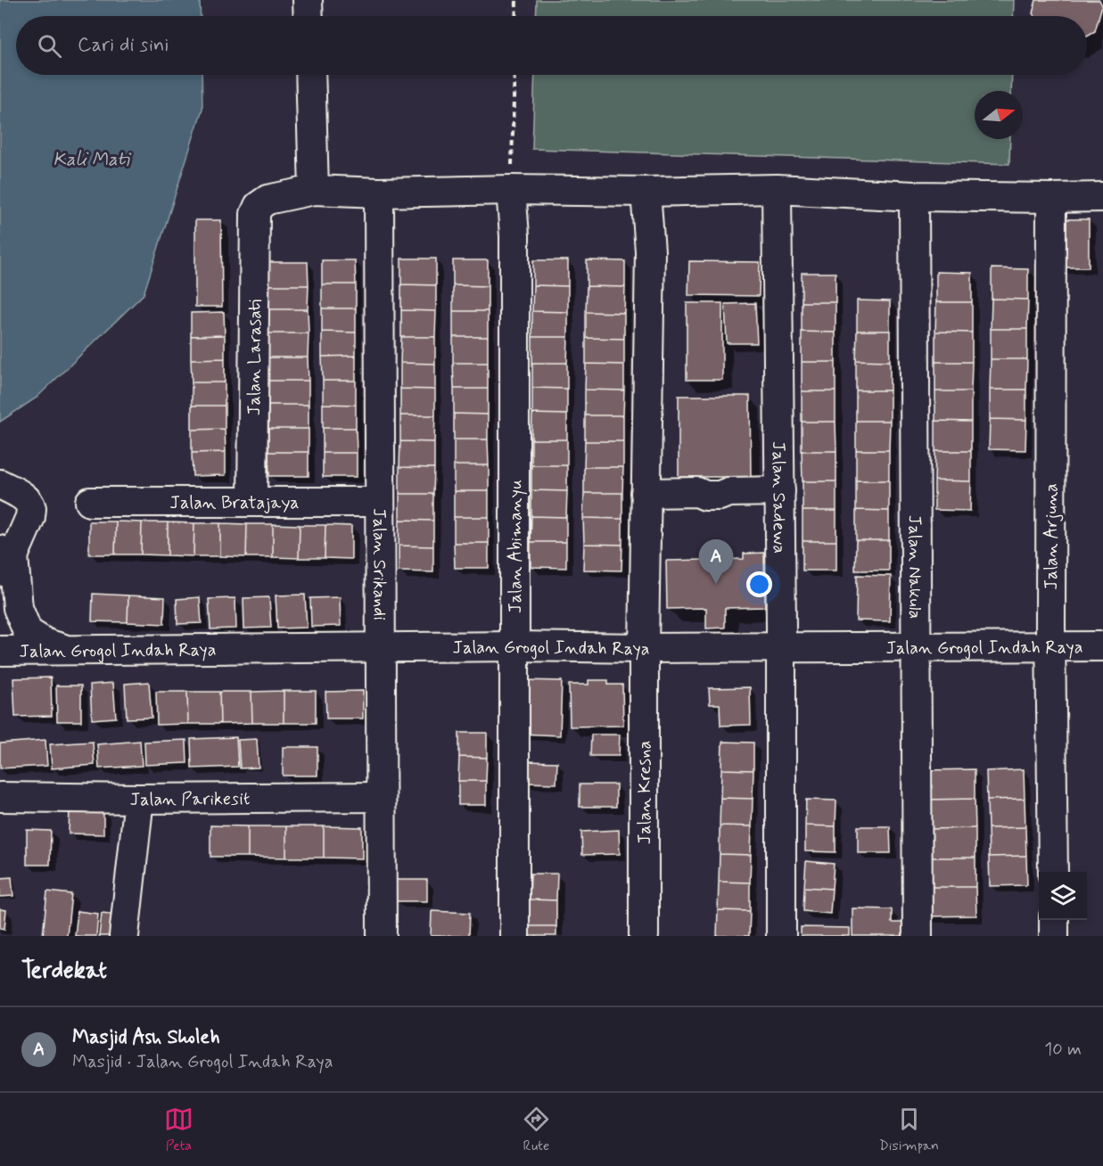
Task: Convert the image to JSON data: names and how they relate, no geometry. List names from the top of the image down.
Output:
{
  "streets": {
    "street": [
      "Jalan Larasati",
      "Jalan Sadewa",
      "Jalan Bratajaya",
      "Jalan Arjuna",
      "Jalan Abimanyu",
      "Jalan Srikandi",
      "Jalan Nakula",
      "Jalan Grogol Indah Raya",
      "Jalan Kresna",
      "Jalan Parikesit"
    ]
  },
  "crossings": [
    ["Jalan Larasati", "Jalan Bratajaya"],
    ["Jalan Sadewa", "Jalan Grogol Indah Raya"],
    ["Jalan Bratajaya", "Jalan Srikandi"],
    ["Jalan Arjuna", "Jalan Grogol Indah Raya"],
    ["Jalan Abimanyu", "Jalan Grogol Indah Raya"],
    ["Jalan Srikandi", "Jalan Grogol Indah Raya"],
    ["Jalan Srikandi", "Jalan Parikesit"],
    ["Jalan Nakula", "Jalan Grogol Indah Raya"],
    ["Jalan Grogol Indah Raya", "Jalan Kresna"]
  ],
  "water": ["Kali Mati"],
  "north": "right",
  "page": {
    "search": "Cari di sini",
    "pins": "A",
    "heading": "Terdekat",
    "list": [
      {
        "mark": "A",
        "name": "Masjid Ash Sholeh",
        "note": "Masjid · Jalan Grogol Indah Raya",
        "value": "10 m"
      }
    ],
    "nav": ["Peta", "Rute", "Disimpan"]
  }
}
